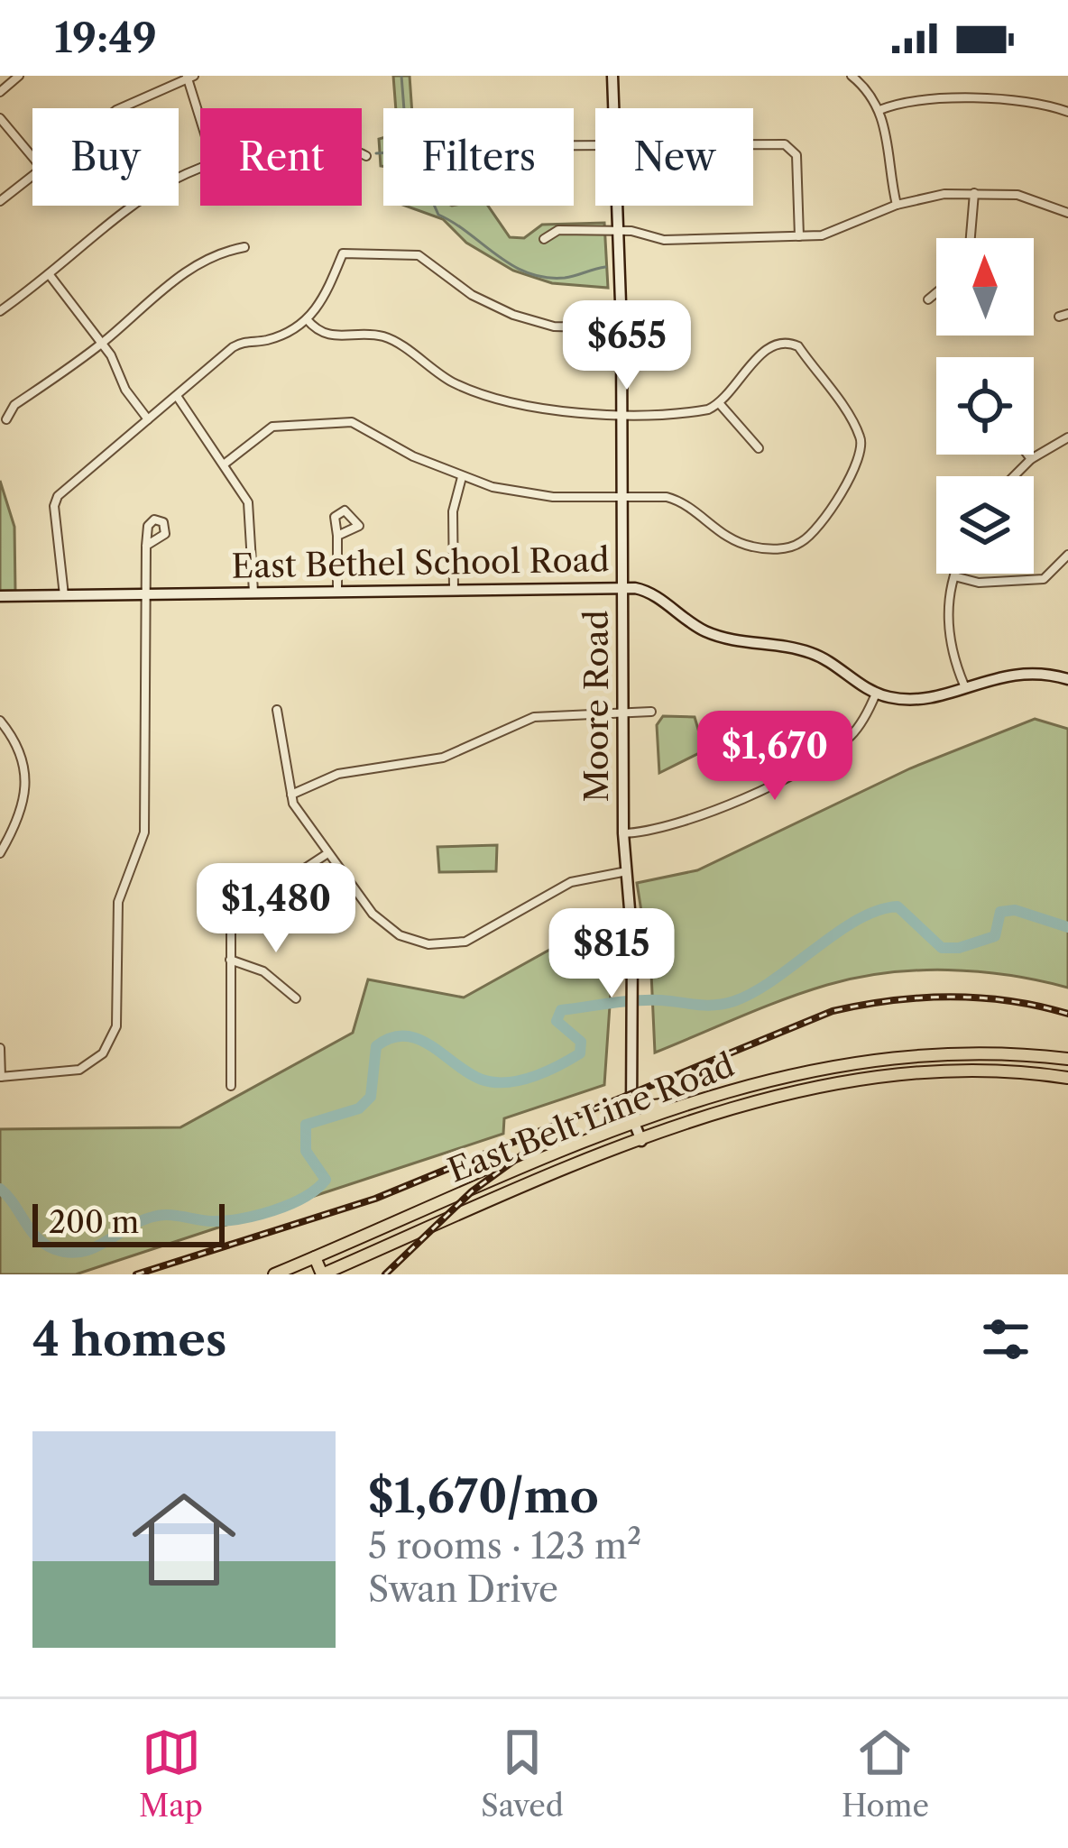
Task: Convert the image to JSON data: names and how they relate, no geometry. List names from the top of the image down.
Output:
{
  "streets": {
    "main road": ["East Belt Line Road"],
    "street": ["East Bethel School Road", "Moore Road"]
  },
  "crossings": [
    ["East Bethel School Road", "Moore Road"],
    ["Moore Road", "East Belt Line Road"]
  ],
  "scale_bar": "200 m",
  "north": "top",
  "page": {
    "status": "19:49",
    "chip": [
      "Buy",
      "Rent",
      "Filters",
      "New"
    ],
    "price": [
      "$655",
      "$1,670",
      "$1,480",
      "$815"
    ],
    "scale": "200 m",
    "heading": "4 homes",
    "list": [
      {
        "name": "$1,670/mo",
        "note": "5 rooms · 123 m² · Swan Drive"
      }
    ],
    "tabs": ["Map", "Saved", "Home"]
  }
}
